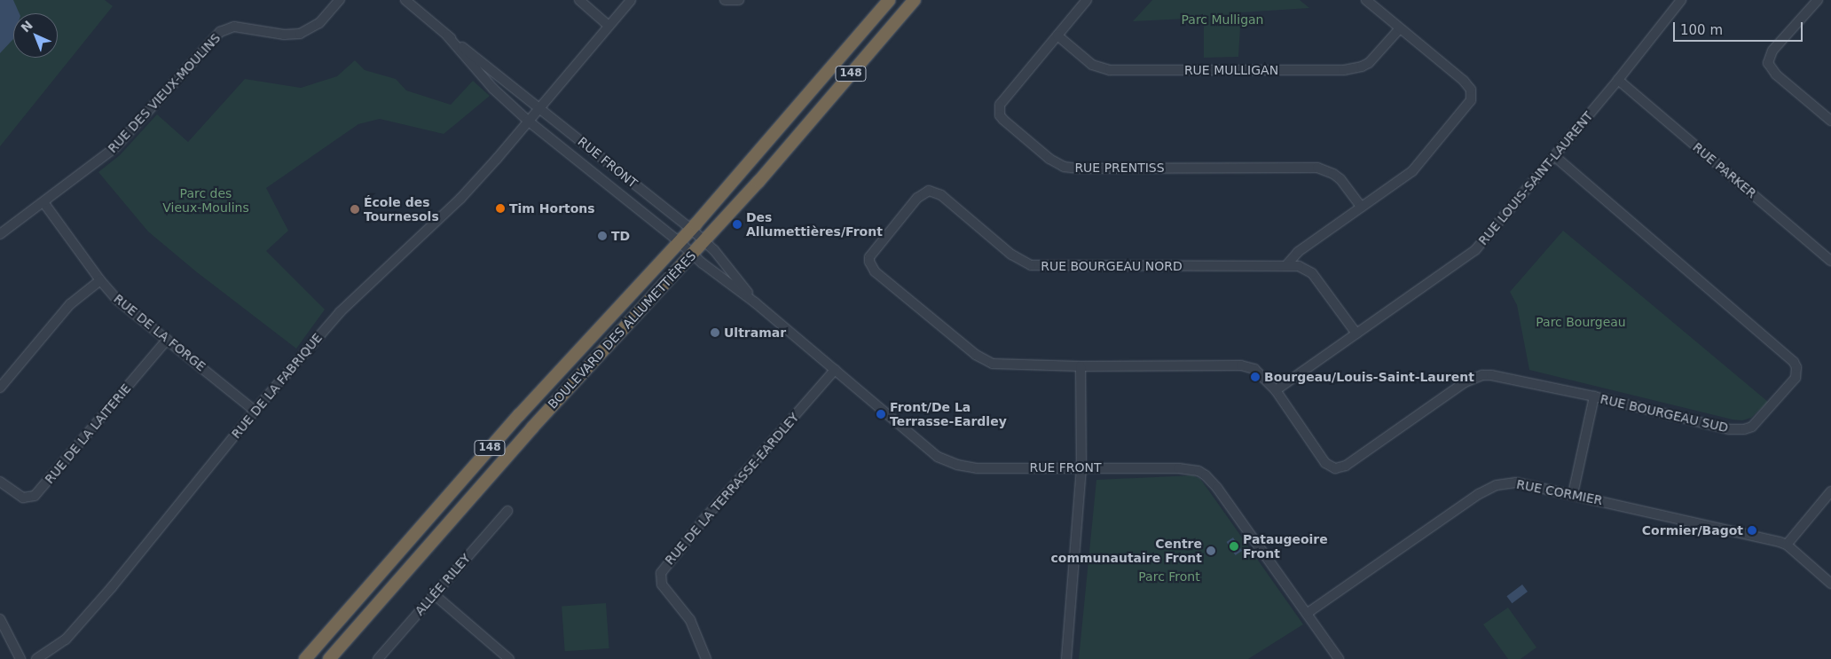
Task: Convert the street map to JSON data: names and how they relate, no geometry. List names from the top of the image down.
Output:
{
  "streets": {
    "highway": ["148", "BOULEVARD DES ALLUMETTIÈRES"],
    "street": [
      "RUE MULLIGAN",
      "RUE DES VIEUX-MOULINS",
      "RUE FRONT",
      "RUE PRENTISS",
      "RUE PARKER",
      "RUE LOUIS-SAINT-LAURENT",
      "RUE BOURGEAU NORD",
      "RUE DE LA FORGE",
      "RUE DE LA FABRIQUE",
      "RUE BOURGEAU SUD",
      "RUE DE LA LAITERIE",
      "RUE DE LA TERRASSE-EARDLEY",
      "RUE CORMIER",
      "ALLÉE RILEY"
    ]
  },
  "crossings": [
    ["RUE MULLIGAN", "RUE PRENTISS"],
    ["RUE DES VIEUX-MOULINS", "RUE DE LA FORGE"],
    ["RUE FRONT", "BOULEVARD DES ALLUMETTIÈRES"],
    ["RUE FRONT", "RUE DE LA FABRIQUE"],
    ["RUE FRONT", "RUE DE LA TERRASSE-EARDLEY"],
    ["RUE FRONT", "RUE CORMIER"],
    ["RUE PARKER", "RUE LOUIS-SAINT-LAURENT"],
    ["RUE LOUIS-SAINT-LAURENT", "RUE BOURGEAU NORD"],
    ["RUE LOUIS-SAINT-LAURENT", "RUE BOURGEAU SUD"],
    ["RUE BOURGEAU NORD", "RUE BOURGEAU SUD"],
    ["RUE DE LA FORGE", "RUE DE LA FABRIQUE"],
    ["RUE DE LA FORGE", "RUE DE LA LAITERIE"]
  ],
  "parks": [
    "Parc Mulligan",
    "Parc des Vieux-Moulins",
    "Parc Bourgeau",
    "Parc Front"
  ],
  "places": [
    "Tim Hortons",
    "École des Tournesols",
    "Des Allumettières/Front",
    "TD",
    "Ultramar",
    "Bourgeau/Louis-Saint-Laurent",
    "Front/De La Terrasse-Eardley",
    "Cormier/Bagot",
    "Pataugeoire Front",
    "Centre communautaire Front"
  ],
  "scale_bar": "100 m",
  "north": "top left"
}
